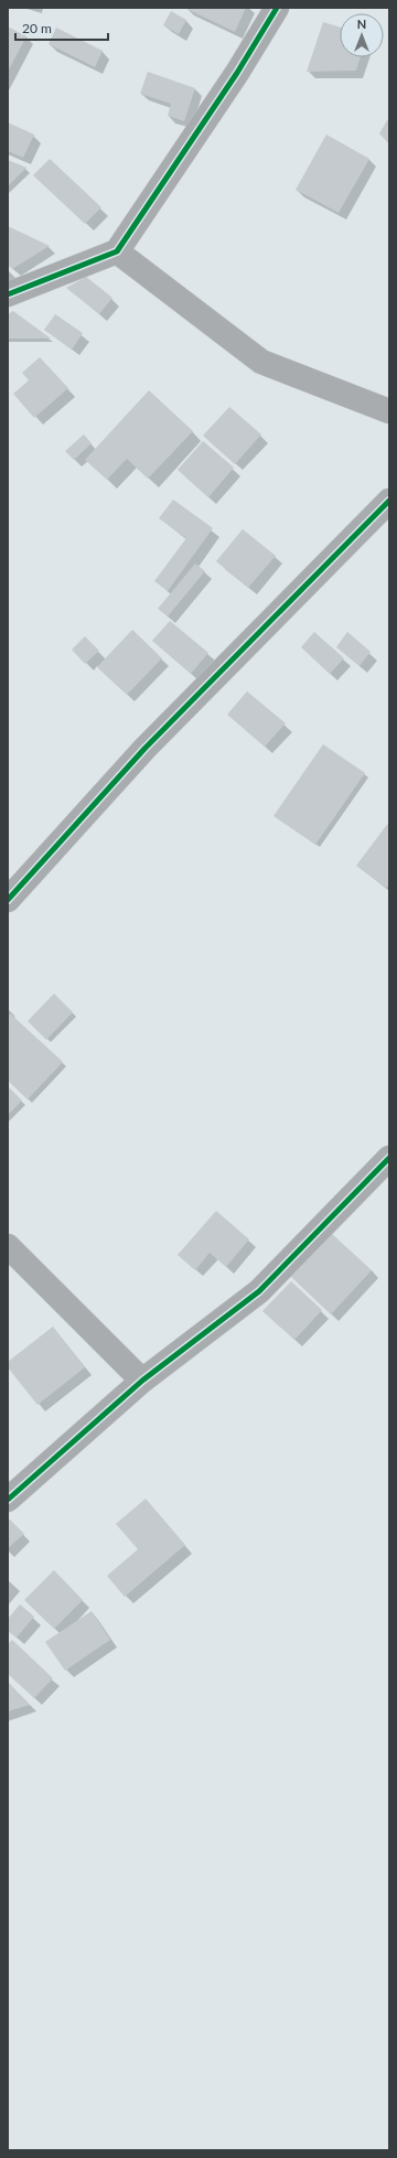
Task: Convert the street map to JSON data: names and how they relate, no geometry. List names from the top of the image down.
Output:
{
  "scale_bar": "20 m",
  "north": "top"
}
